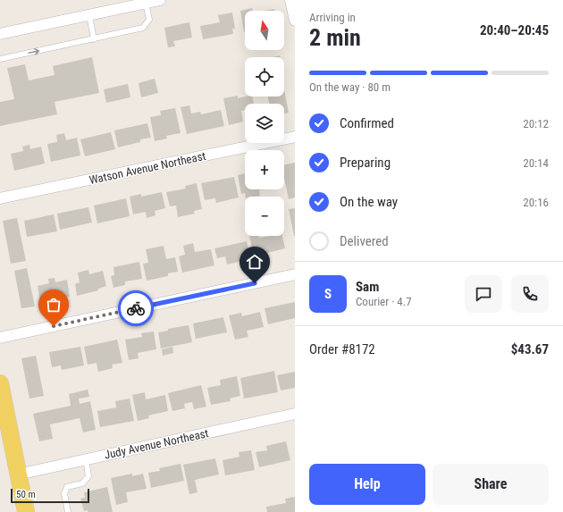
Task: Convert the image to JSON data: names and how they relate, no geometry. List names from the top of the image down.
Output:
{
  "streets": {
    "street": ["Watson Avenue Northeast", "Judy Avenue Northeast"]
  },
  "scale_bar": "50 m",
  "north": "top",
  "page": {
    "heading": ["2 min", "Arriving in", "20:40–20:45"],
    "panel": [
      "Sam",
      "Courier · 4.7",
      "Order #8172",
      "$43.67"
    ],
    "map_buttons": ["+", "−"],
    "bar": "On the way · 80 m",
    "list": [
      ["Confirmed", "20:12"],
      ["Preparing", "20:14"],
      ["On the way", "20:16"],
      "Delivered"
    ],
    "round": "S",
    "buttons": ["Help", "Share"],
    "scale": "50 m"
  }
}
